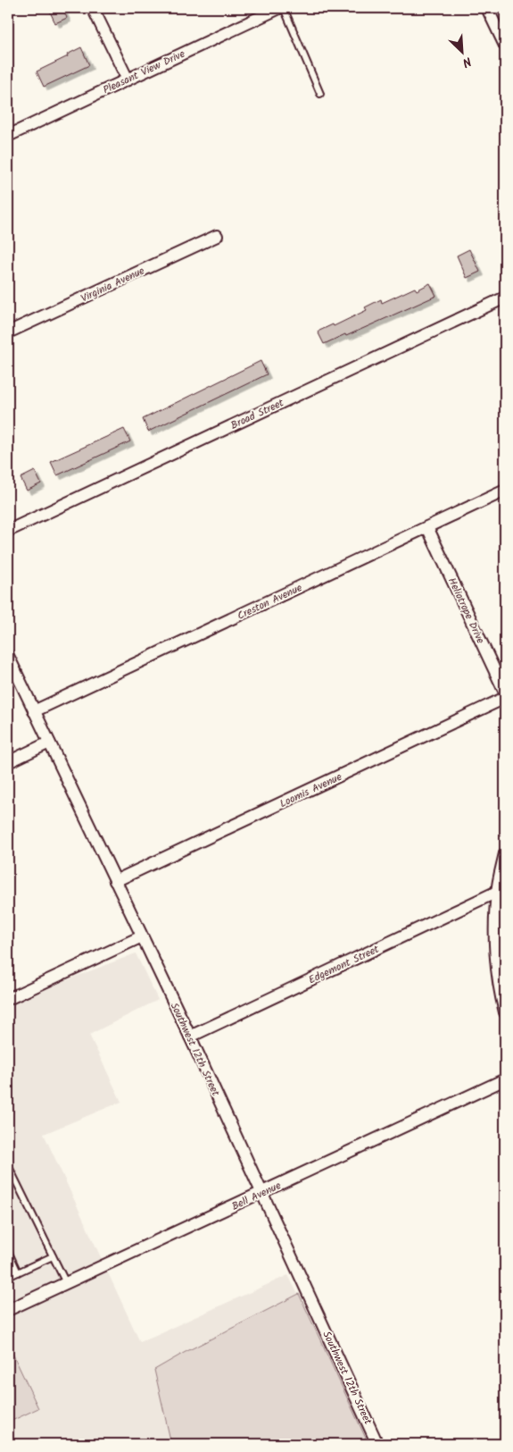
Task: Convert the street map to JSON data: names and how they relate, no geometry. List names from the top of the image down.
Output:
{
  "streets": {
    "street": [
      "Pleasant View Drive",
      "Virginia Avenue",
      "Broad Street",
      "Creston Avenue",
      "Heliotrope Drive",
      "Loomis Avenue",
      "Edgemont Street",
      "Southwest 12th Street",
      "Bell Avenue"
    ]
  },
  "crossings": [
    ["Creston Avenue", "Heliotrope Drive"],
    ["Creston Avenue", "Southwest 12th Street"],
    ["Loomis Avenue", "Southwest 12th Street"],
    ["Edgemont Street", "Southwest 12th Street"],
    ["Southwest 12th Street", "Bell Avenue"]
  ],
  "north": "bottom right"
}
